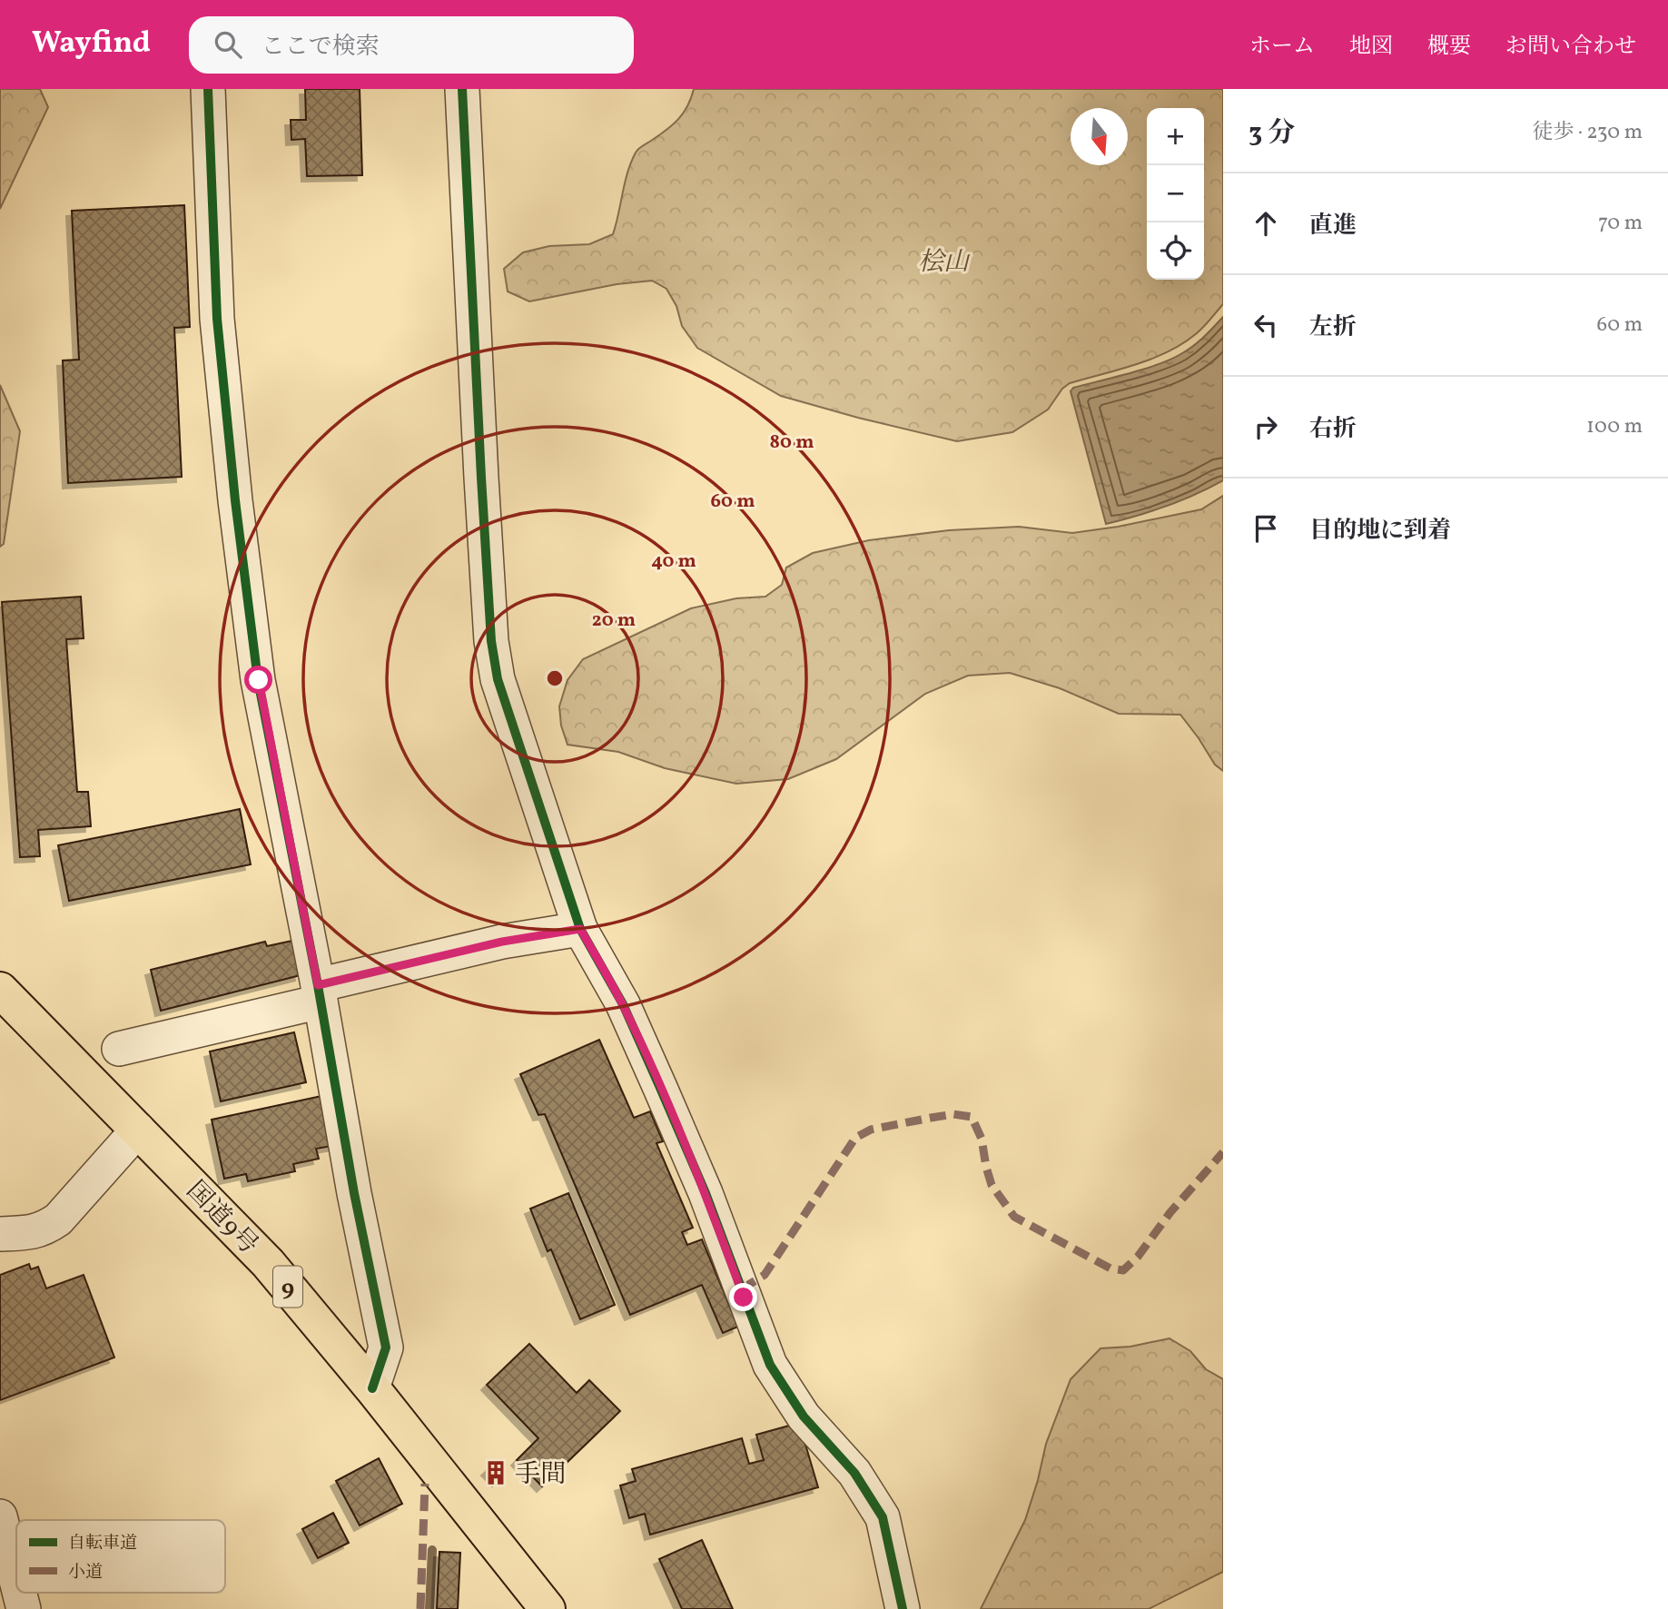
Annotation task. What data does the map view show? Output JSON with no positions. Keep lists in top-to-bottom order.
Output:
{
  "streets": {
    "highway": ["国道9号", "9"]
  },
  "parks": ["桧山"],
  "places": {
    "building": ["手間"]
  },
  "legend": ["自転車道", "小道"],
  "north": "bottom",
  "page": {
    "header": "Wayfind",
    "search": "ここで検索",
    "nav": [
      "ホーム",
      "地図",
      "概要",
      "お問い合わせ"
    ],
    "heading": ["3 分", "徒歩 · 230 m"],
    "map_buttons": ["+", "−"],
    "list": [
      ["直進", "70 m"],
      ["左折", "60 m"],
      ["右折", "100 m"],
      "目的地に到着"
    ]
  },
  "rings": [
    "80 m",
    "60 m",
    "40 m",
    "20 m"
  ]
}
